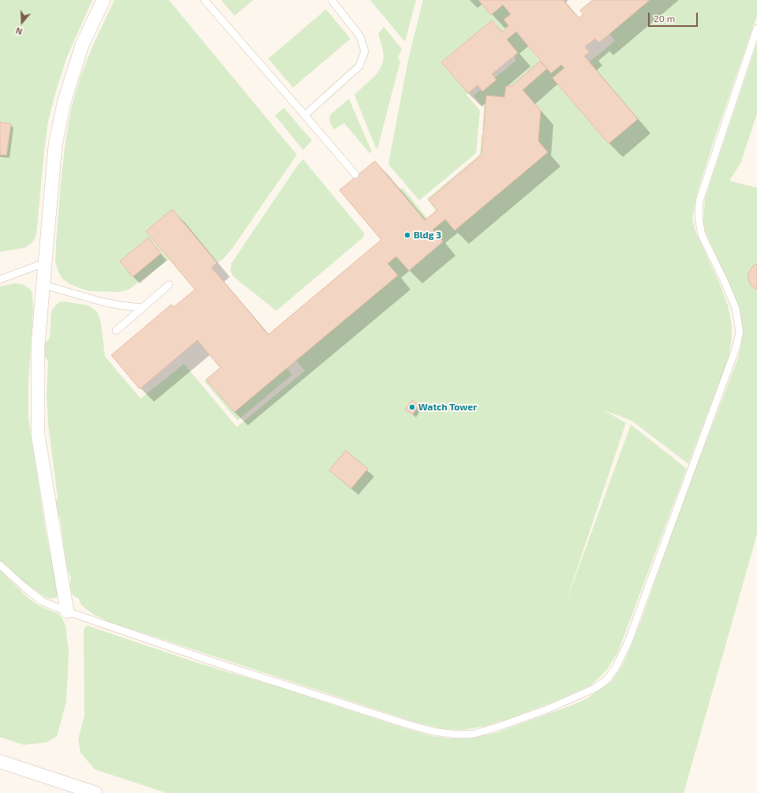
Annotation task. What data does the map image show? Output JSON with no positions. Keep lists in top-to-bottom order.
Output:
{
  "places": ["Bldg 3", "Watch Tower"],
  "scale_bar": "20 m",
  "north": "bottom"
}
